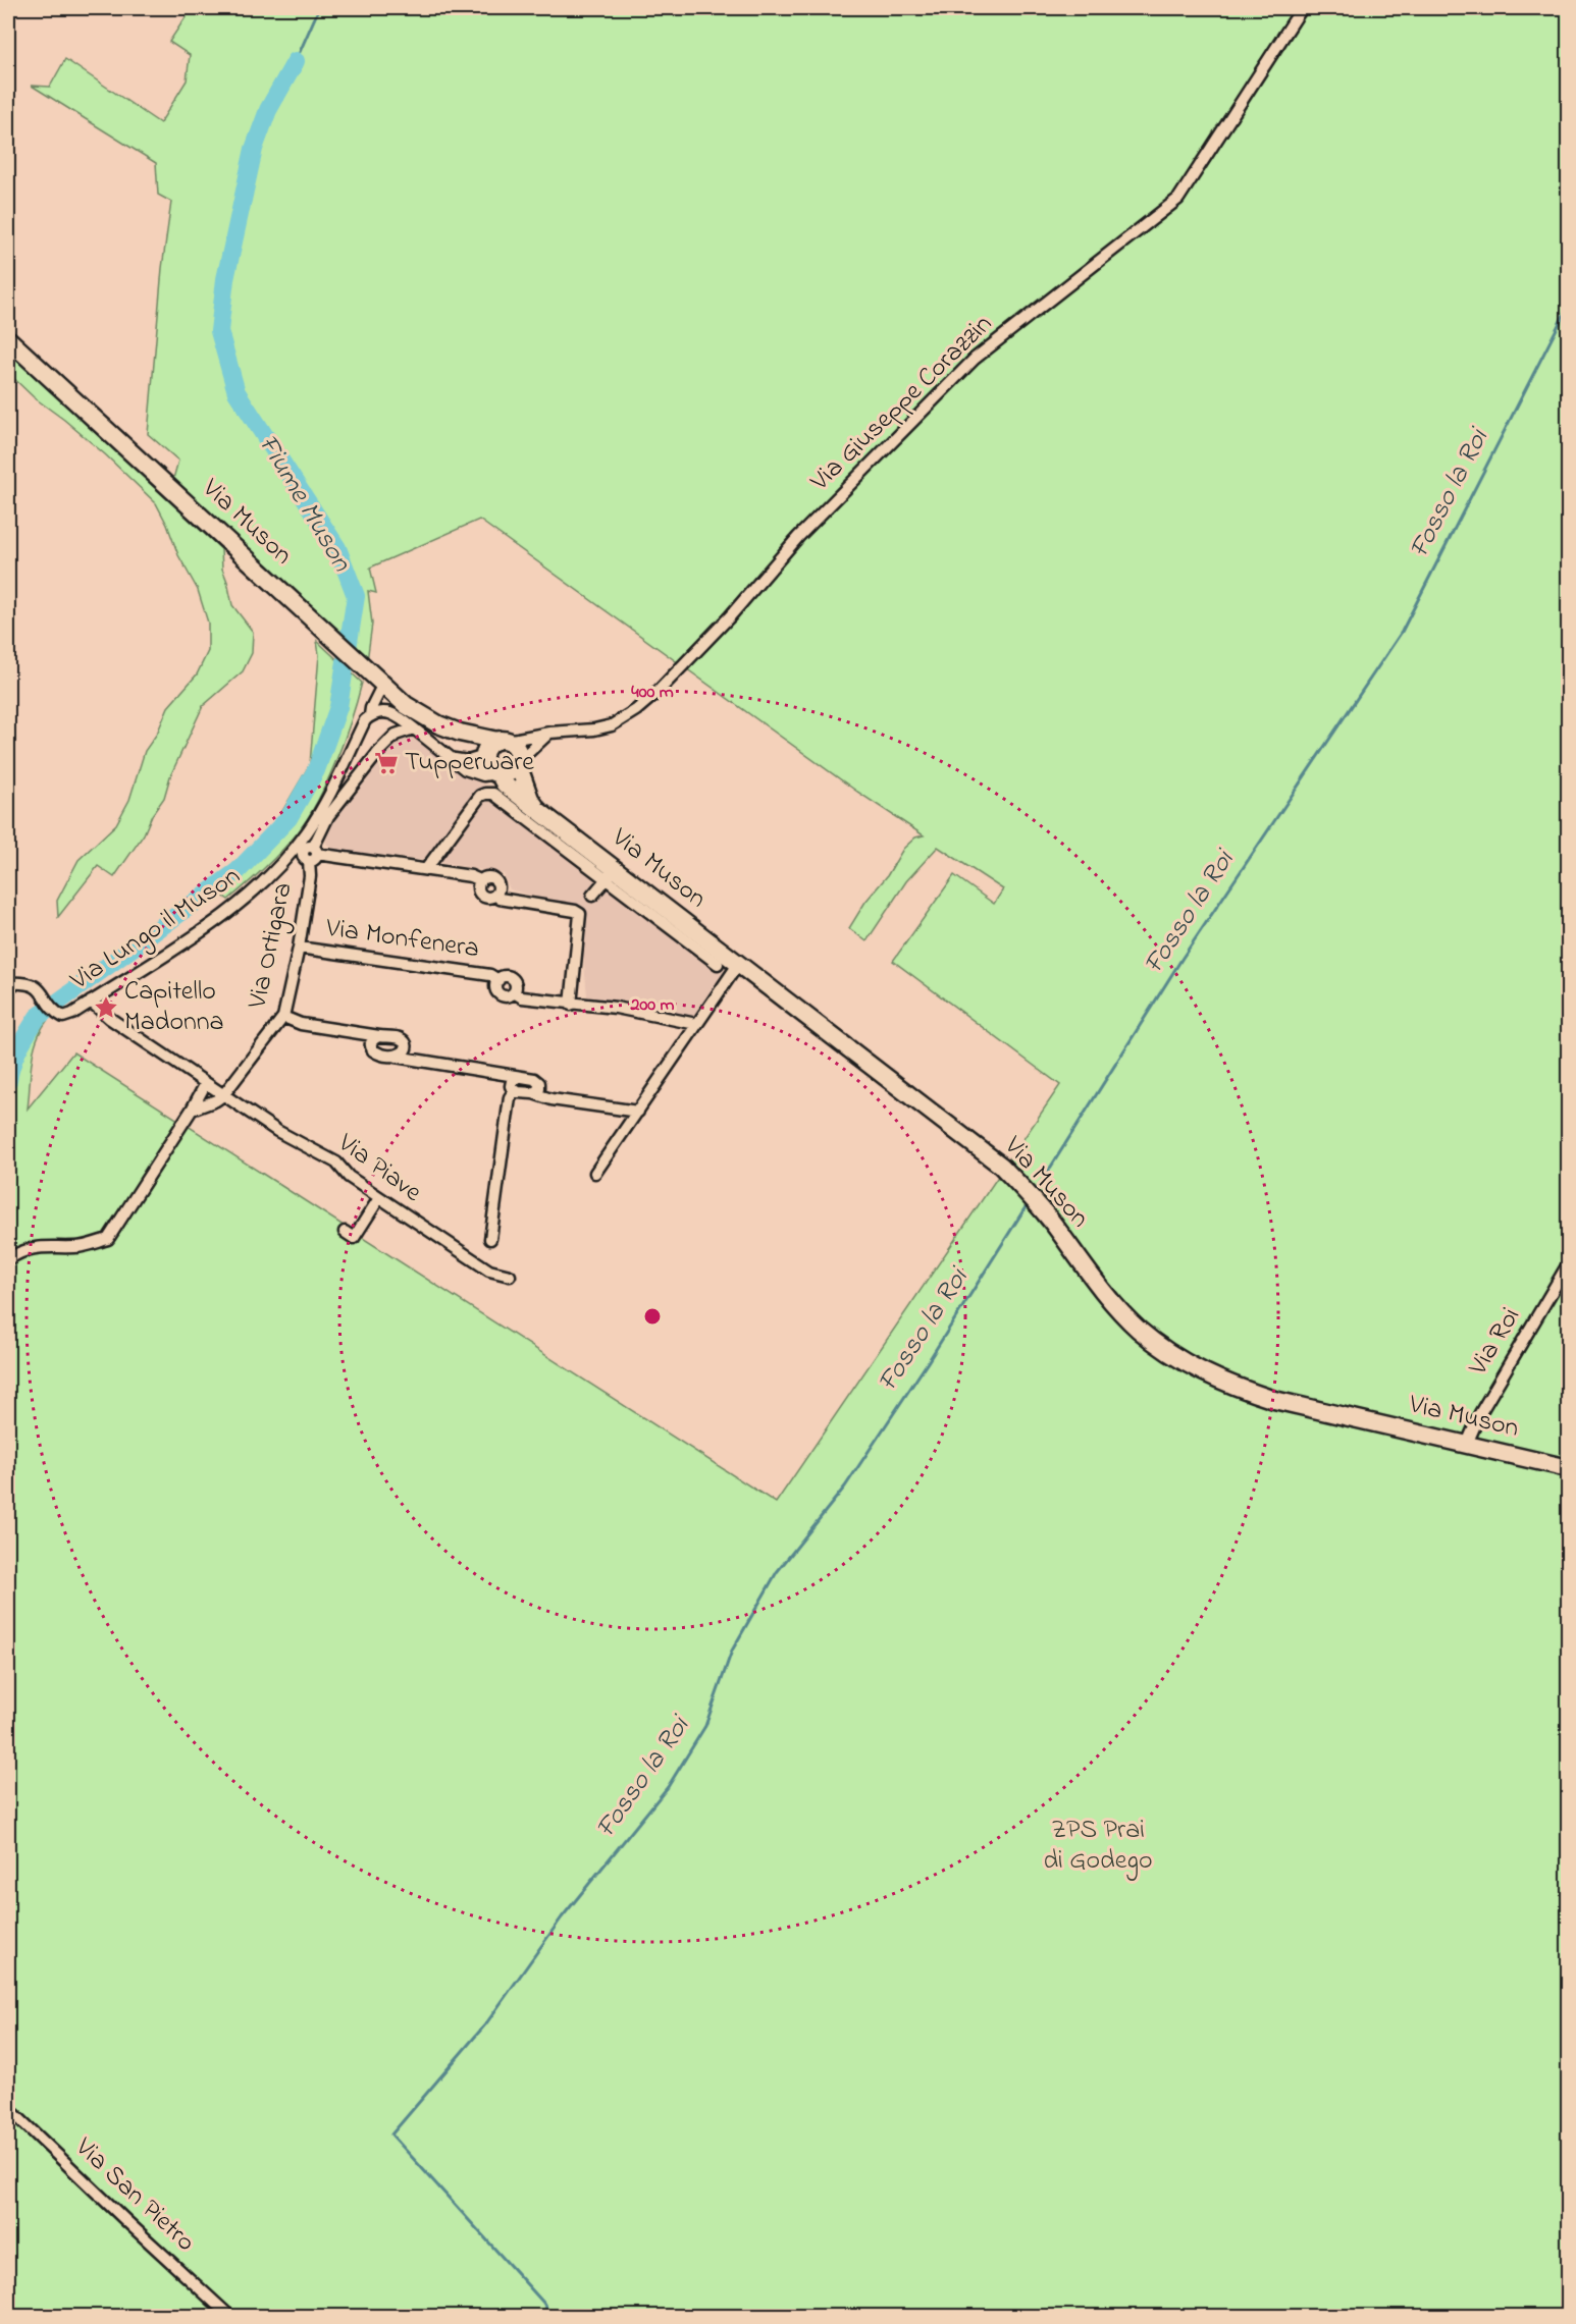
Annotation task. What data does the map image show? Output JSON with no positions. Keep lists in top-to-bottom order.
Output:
{
  "streets": {
    "main road": ["Via Muson"],
    "street": [
      "Via Giuseppe Corazzin",
      "Via Lungo il Muson",
      "Via Monfenera",
      "Via Ortigara",
      "Via Piave",
      "Via Roi",
      "Via San Pietro"
    ]
  },
  "crossings": [
    ["Via Giuseppe Corazzin", "Via Muson"],
    ["Via Muson", "Via Lungo il Muson"],
    ["Via Muson", "Via Roi"],
    ["Via Lungo il Muson", "Via Piave"],
    ["Via Monfenera", "Via Ortigara"],
    ["Via Ortigara", "Via Piave"]
  ],
  "water": ["Fosso la Roi", "Fiume Muson"],
  "parks": ["ZPS Prai di Godego"],
  "places": {
    "supermarket": ["Tupperware"],
    "place": ["Capitello Madonna"]
  },
  "rings": ["400 m", "200 m"]
}
